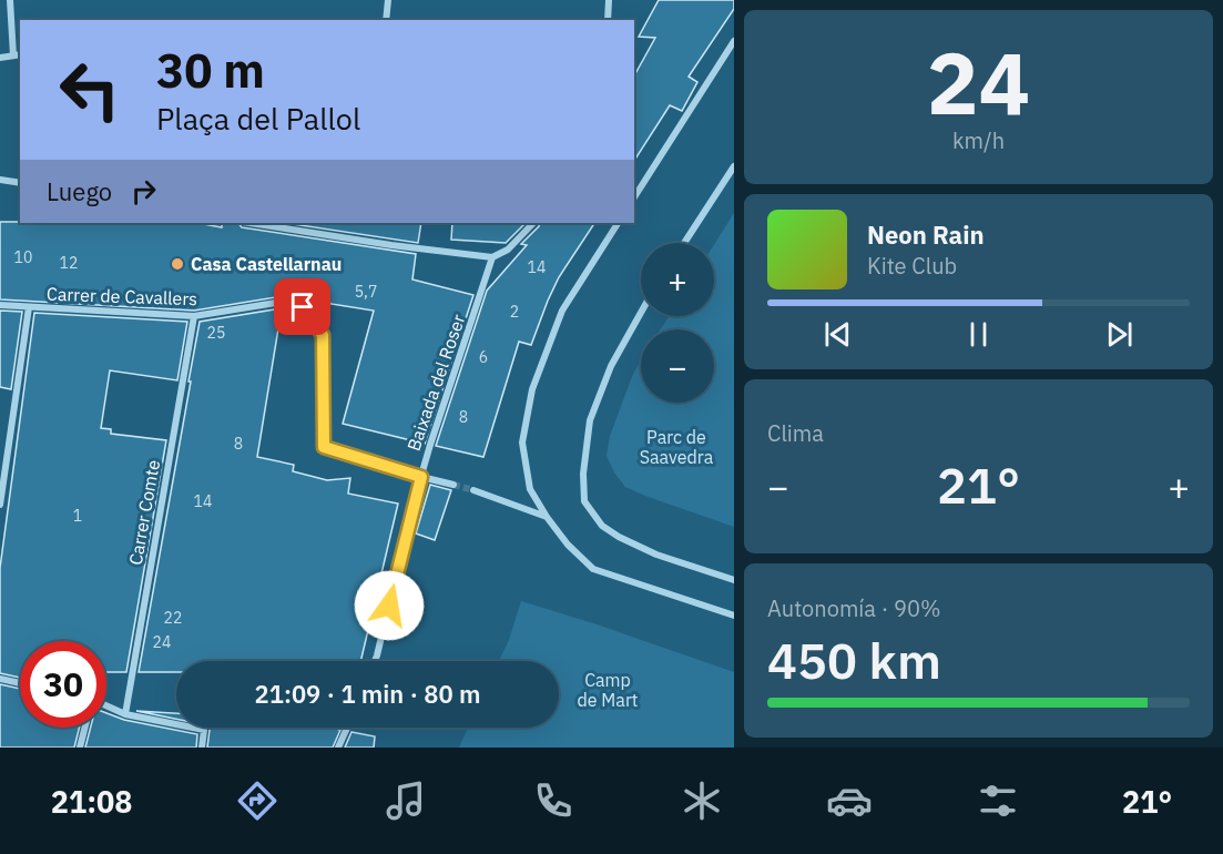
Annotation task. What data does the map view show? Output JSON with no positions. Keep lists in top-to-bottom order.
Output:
{
  "streets": {
    "street": ["Carrer de Cavallers", "Baixada del Roser", "Carrer Comte"]
  },
  "crossings": [
    ["Carrer de Cavallers", "Baixada del Roser"],
    ["Carrer de Cavallers", "Carrer Comte"]
  ],
  "parks": ["Parc de Saavedra", "Camp de Mart"],
  "places": ["Casa Castellarnau"],
  "house_numbers": [
    "10",
    "12",
    "14",
    "5,7",
    "2",
    "25",
    "6",
    "8",
    "8",
    "14",
    "1",
    "22",
    "24"
  ],
  "page": {
    "tile": [
      ["24", "km/h"],
      "Clima",
      ["Autonomía · 90%", "450 km"]
    ],
    "turn": ["30 m", "Plaça del Pallol"],
    "then": "Luego",
    "song": ["Neon Rain", "Kite Club"],
    "map_buttons": ["+", "−"],
    "heat": ["−", "21°", "+"],
    "limit": "30",
    "trip": "21:09 · 1 min · 80 m",
    "tabs": ["21:08", "21°"]
  }
}
